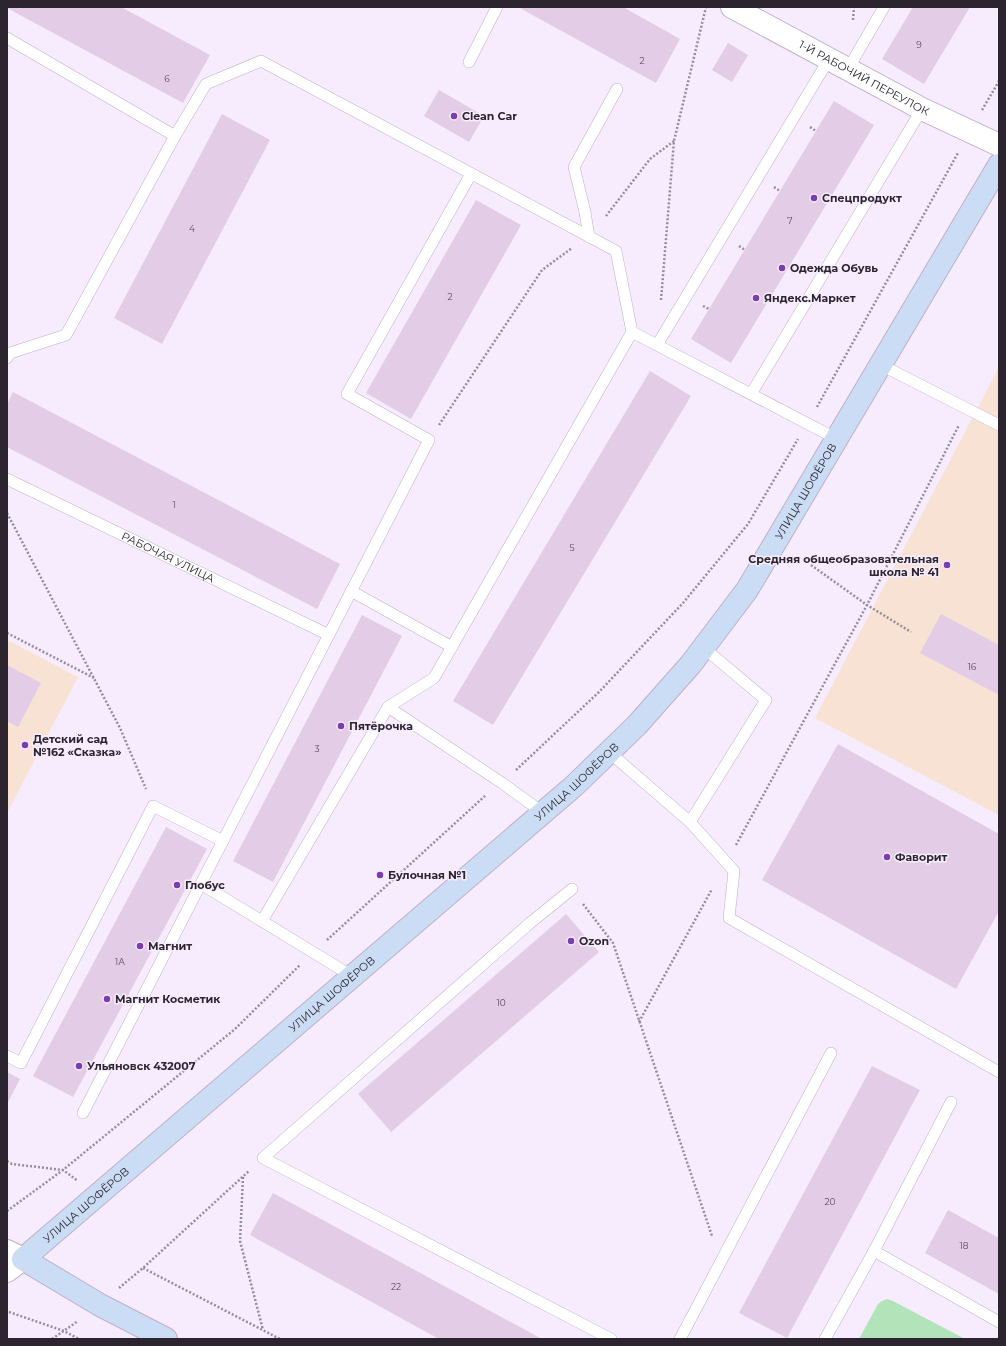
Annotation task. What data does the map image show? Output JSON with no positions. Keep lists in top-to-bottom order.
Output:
{
  "streets": {
    "main road": ["УЛИЦА ШОФЁРОВ"],
    "street": ["1-Й РАБОЧИЙ ПЕРЕУЛОК"],
    "lane": ["РАБОЧАЯ УЛИЦА"]
  },
  "places": [
    "Clean Car",
    "Спецпродукт",
    "Одежда Обувь",
    "Яндекс.Маркет",
    "Средняя общеобразовательная школа № 41",
    "Пятёрочка",
    "Детский сад №162 «Сказка»",
    "Фаворит",
    "Булочная №1",
    "Глобус",
    "Ozon",
    "Магнит",
    "Магнит Косметик",
    "Ульяновск 432007"
  ],
  "house_numbers": [
    "9",
    "2",
    "6",
    "7",
    "4",
    "2",
    "1",
    "5",
    "16",
    "3",
    "1А",
    "10",
    "20",
    "18",
    "22"
  ]
}
